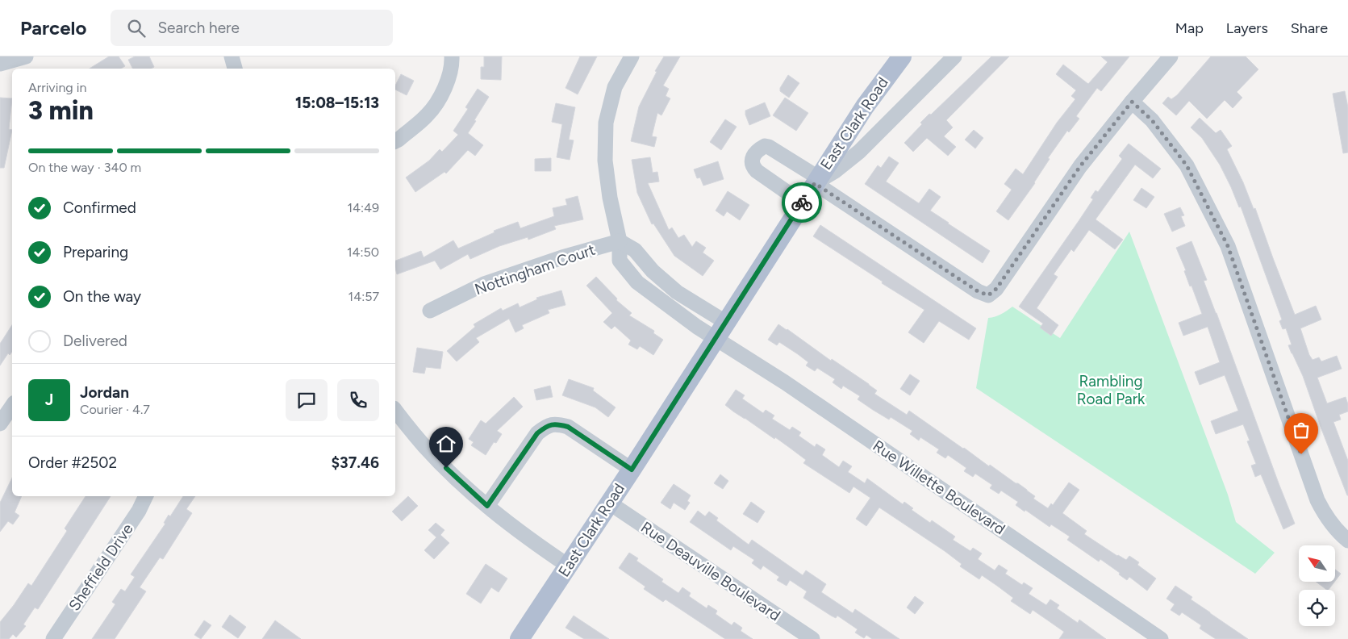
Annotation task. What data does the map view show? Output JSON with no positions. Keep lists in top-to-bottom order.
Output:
{
  "streets": {
    "main road": ["East Clark Road"],
    "street": [
      "Nottingham Court",
      "Rue Willette Boulevard",
      "Sheffield Drive",
      "Rue Deauville Boulevard"
    ]
  },
  "crossings": [
    ["East Clark Road", "Rue Willette Boulevard"],
    ["East Clark Road", "Rue Deauville Boulevard"],
    ["Nottingham Court", "Rue Willette Boulevard"]
  ],
  "parks": ["Rambling Road Park"],
  "north": "top left",
  "page": {
    "header": "Parcelo",
    "search": "Search here",
    "nav": ["Map", "Layers", "Share"],
    "heading": ["3 min", "Arriving in", "15:08–15:13"],
    "panel": [
      "Jordan",
      "Courier · 4.7",
      "Order #2502",
      "$37.46"
    ],
    "bar": "On the way · 340 m",
    "list": [
      ["Confirmed", "14:49"],
      ["Preparing", "14:50"],
      ["On the way", "14:57"],
      "Delivered"
    ],
    "round": "J"
  }
}
